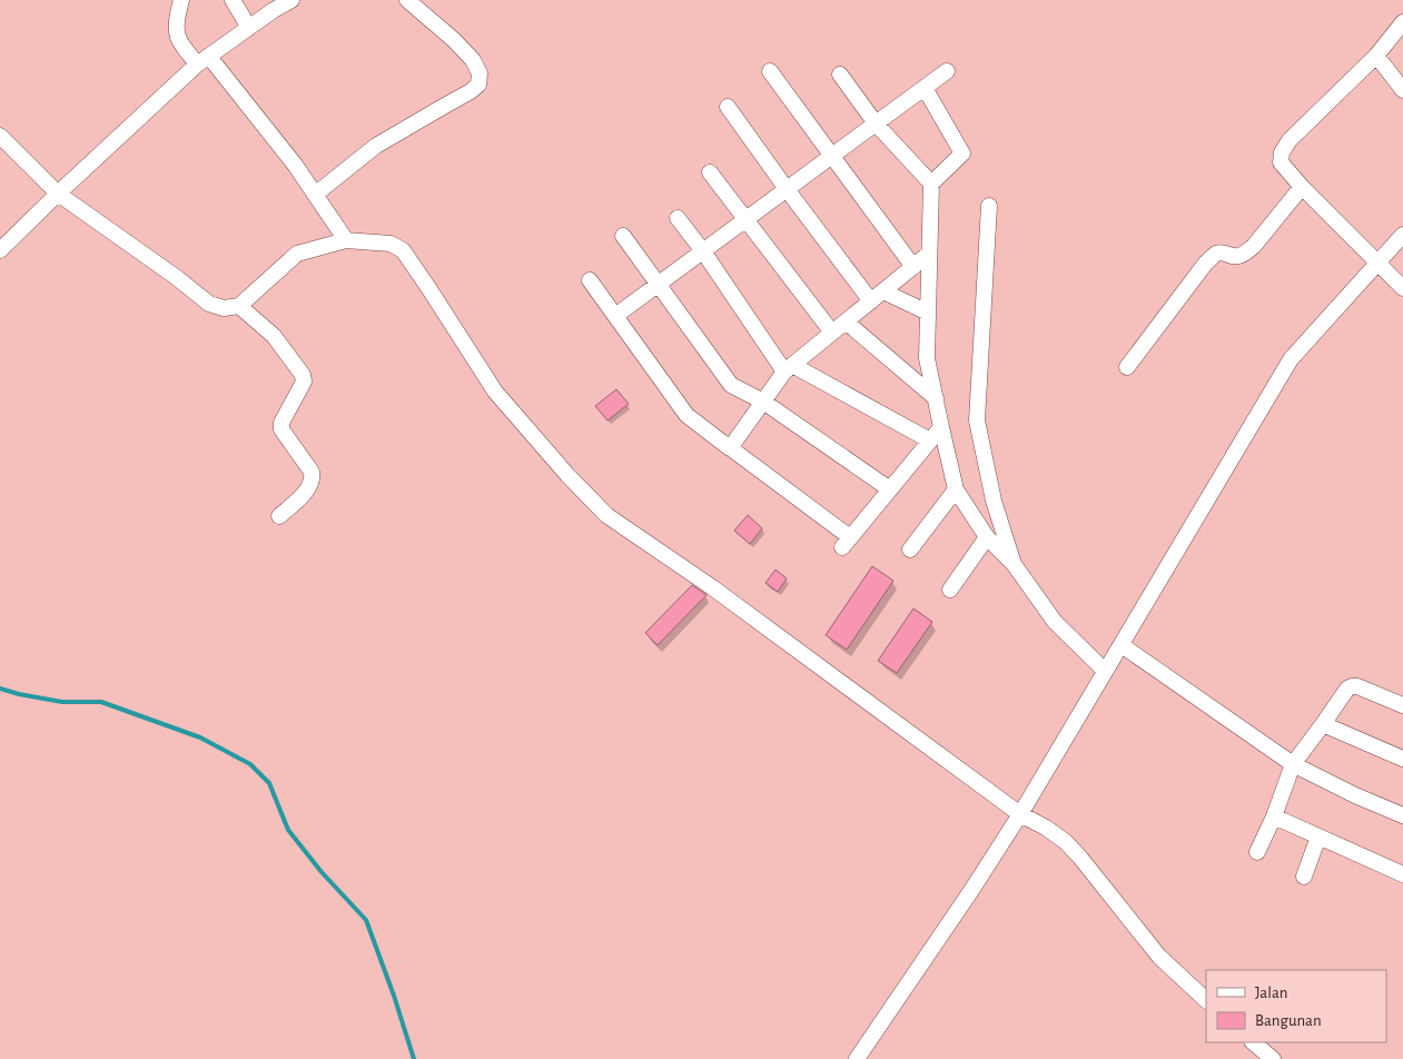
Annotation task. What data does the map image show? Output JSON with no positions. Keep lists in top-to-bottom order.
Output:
{
  "legend": ["Jalan", "Bangunan"]
}
